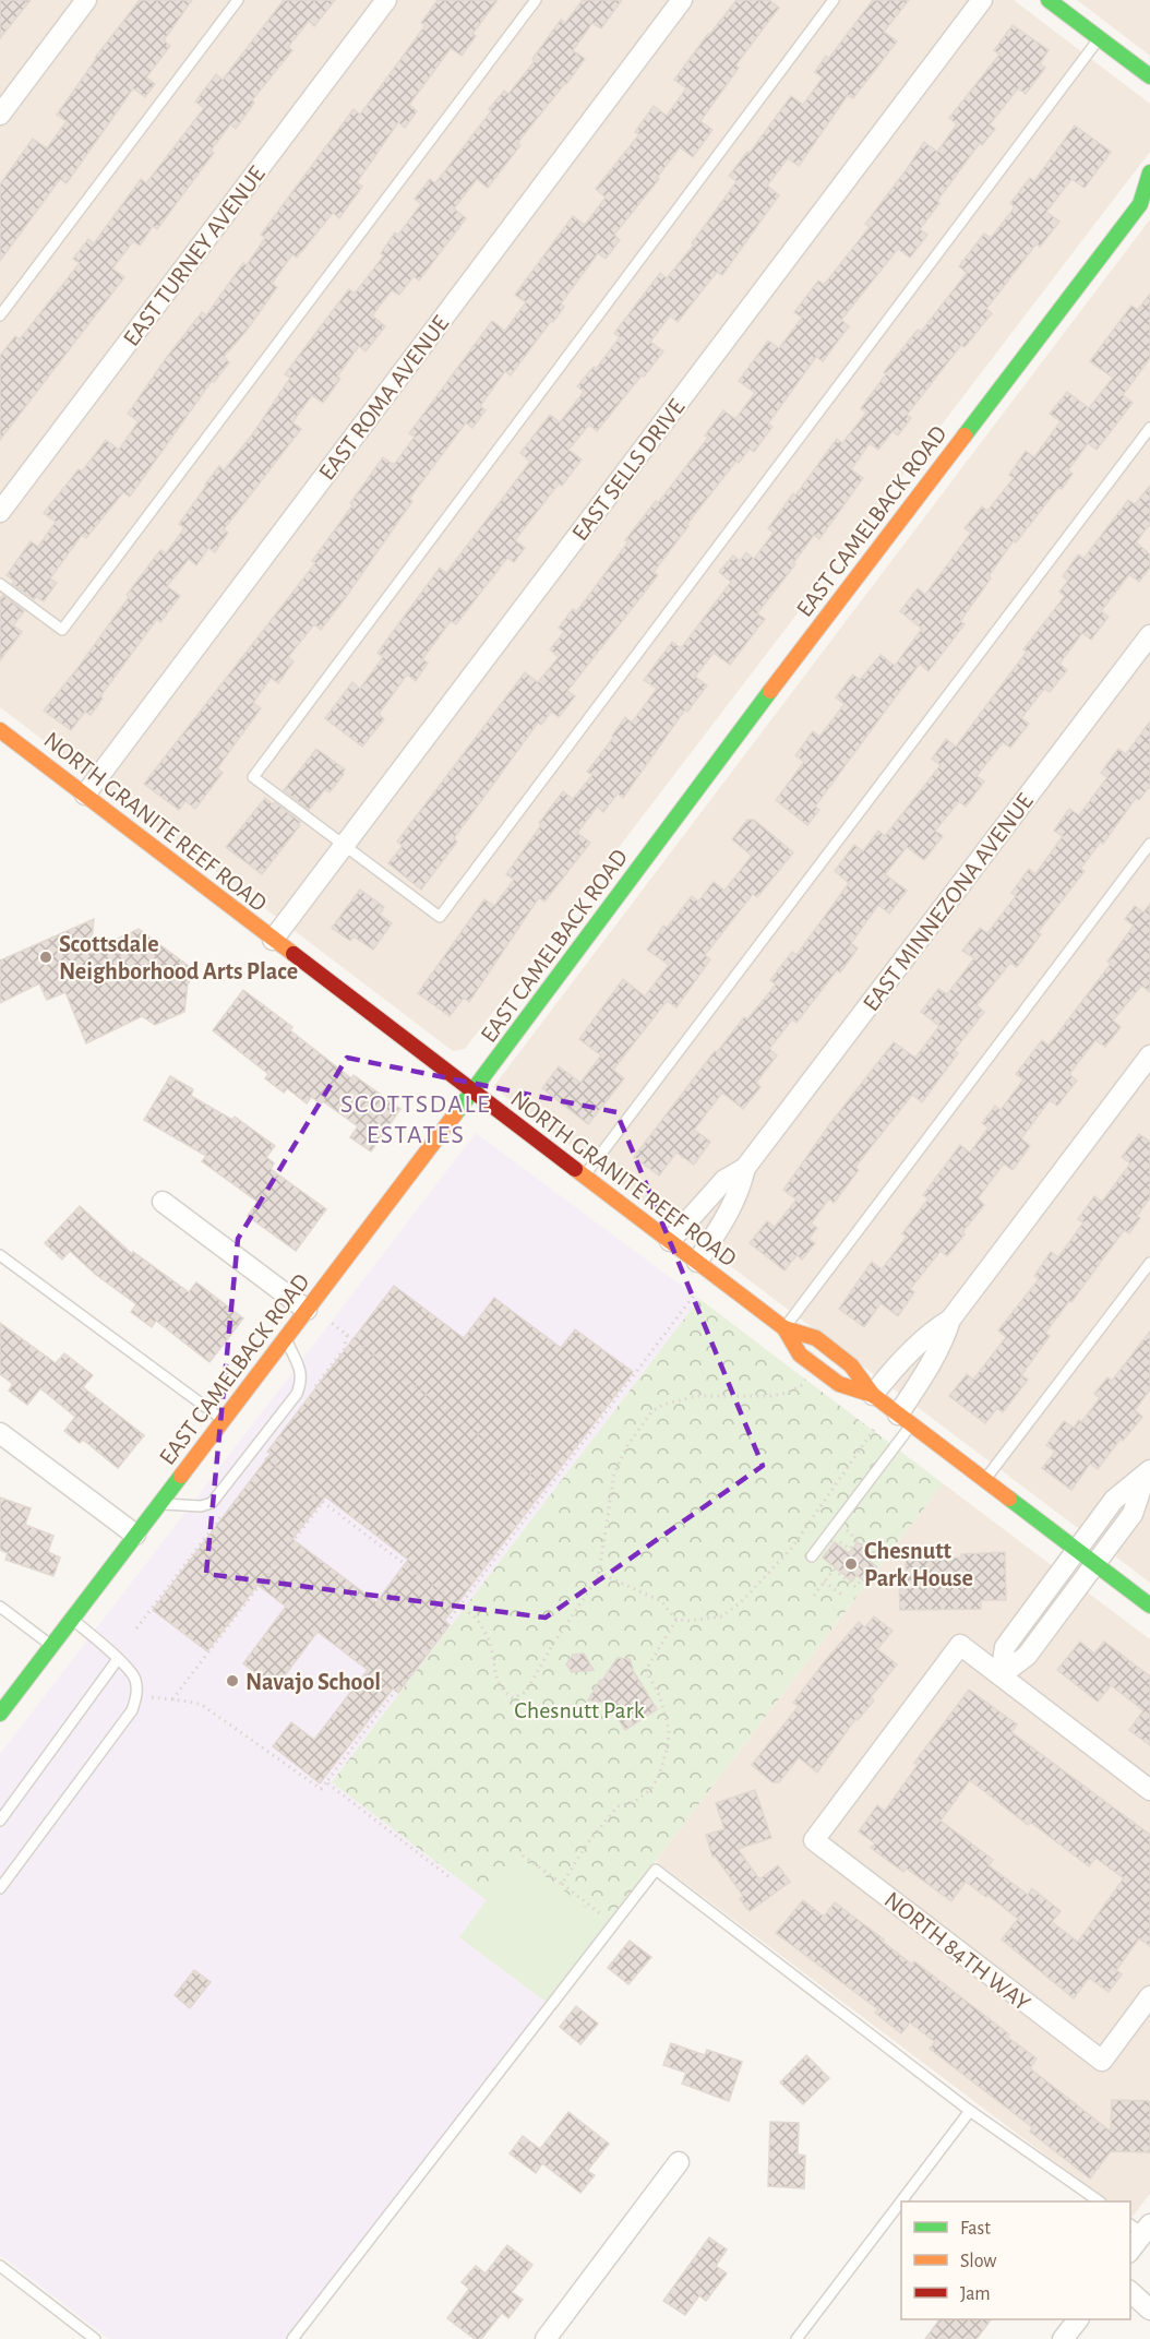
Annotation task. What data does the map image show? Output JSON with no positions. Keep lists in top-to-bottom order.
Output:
{
  "streets": {
    "main road": ["EAST CAMELBACK ROAD", "NORTH GRANITE REEF ROAD"],
    "street": [
      "EAST TURNEY AVENUE",
      "EAST ROMA AVENUE",
      "EAST SELLS DRIVE",
      "EAST MINNEZONA AVENUE",
      "NORTH 84TH WAY"
    ]
  },
  "crossings": [
    ["EAST ROMA AVENUE", "NORTH GRANITE REEF ROAD"],
    ["EAST SELLS DRIVE", "NORTH GRANITE REEF ROAD"],
    ["EAST CAMELBACK ROAD", "NORTH GRANITE REEF ROAD"],
    ["NORTH GRANITE REEF ROAD", "EAST MINNEZONA AVENUE"]
  ],
  "districts": ["SCOTTSDALE ESTATES"],
  "parks": ["Chesnutt Park"],
  "places": ["Scottsdale Neighborhood Arts Place", "Chesnutt Park House", "Navajo School"],
  "legend": ["Fast", "Slow", "Jam"]
}
